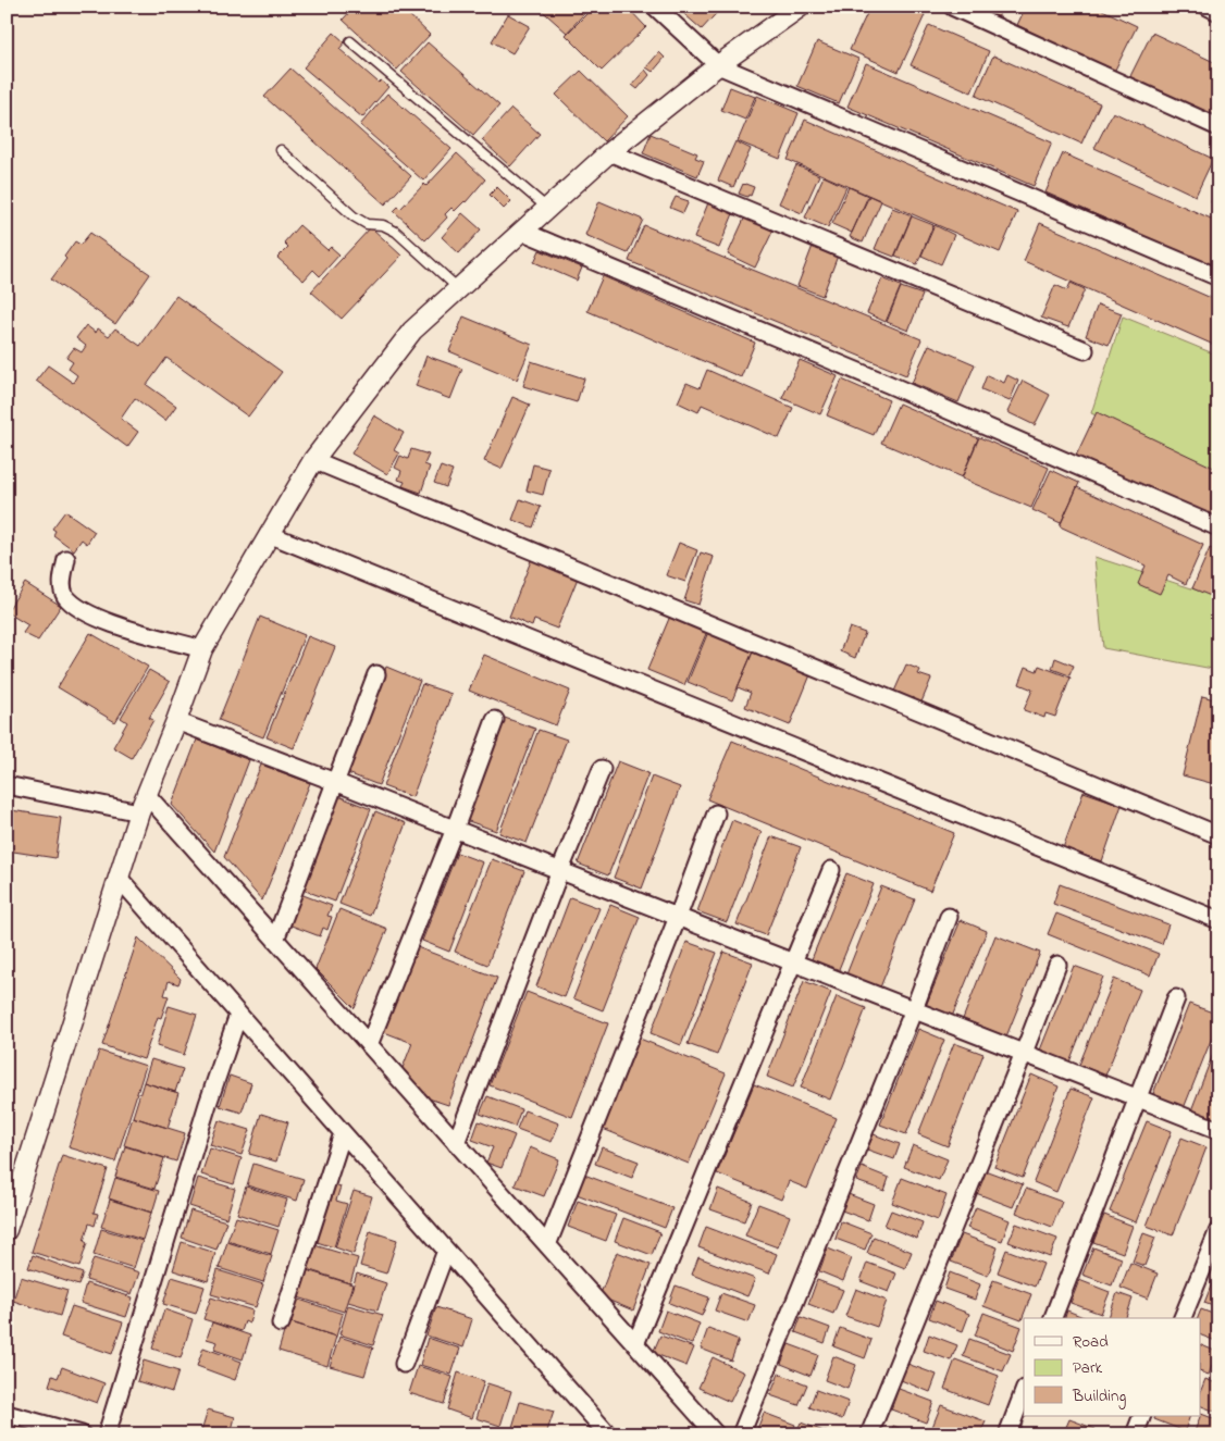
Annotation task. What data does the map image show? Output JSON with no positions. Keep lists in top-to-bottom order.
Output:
{
  "legend": ["Road", "Park", "Building"]
}
